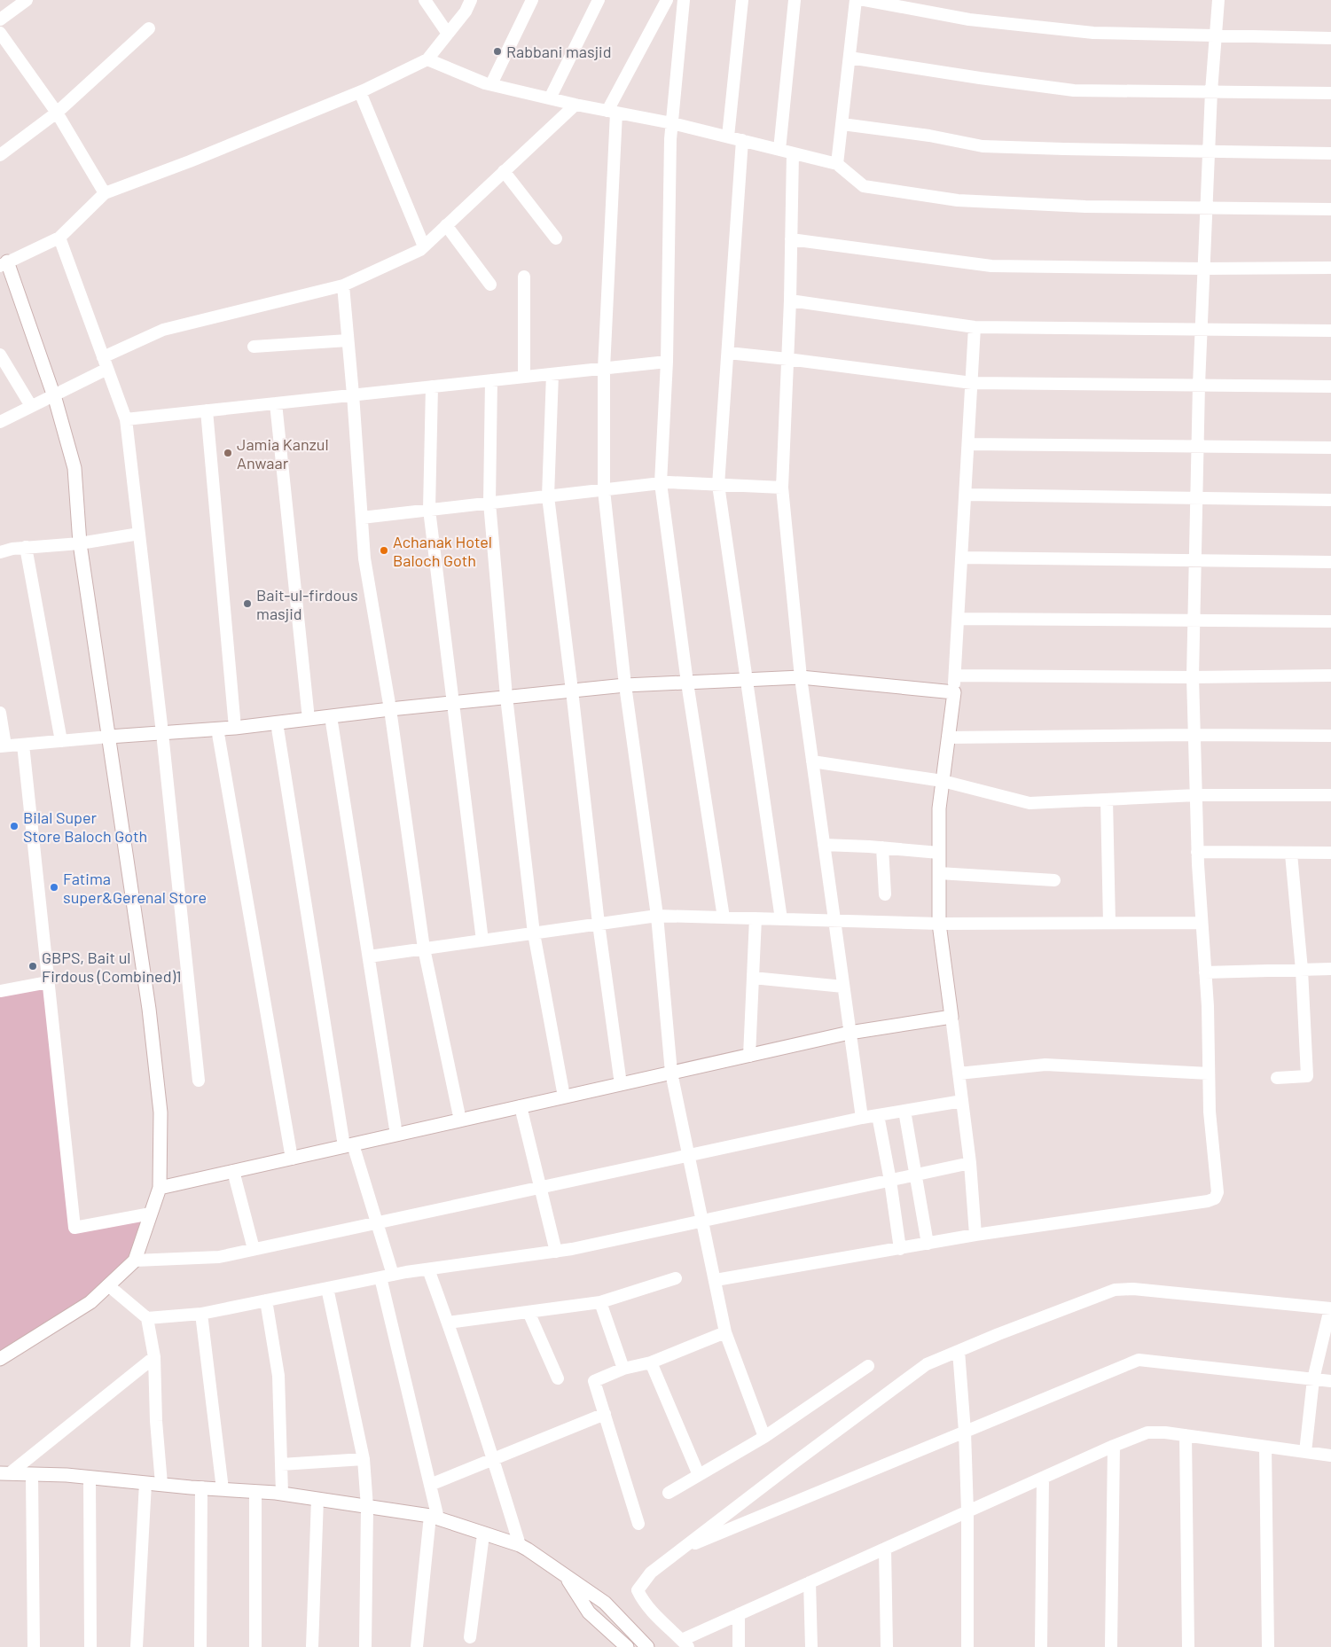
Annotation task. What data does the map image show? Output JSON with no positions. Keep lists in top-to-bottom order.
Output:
{
  "places": [
    "Rabbani masjid",
    "Jamia Kanzul Anwaar",
    "Achanak Hotel Baloch Goth",
    "Bait-ul-firdous masjid",
    "Bilal Super Store Baloch Goth",
    "Fatima super&Gerenal Store",
    "GBPS, Bait ul Firdous (Combined)1"
  ]
}
